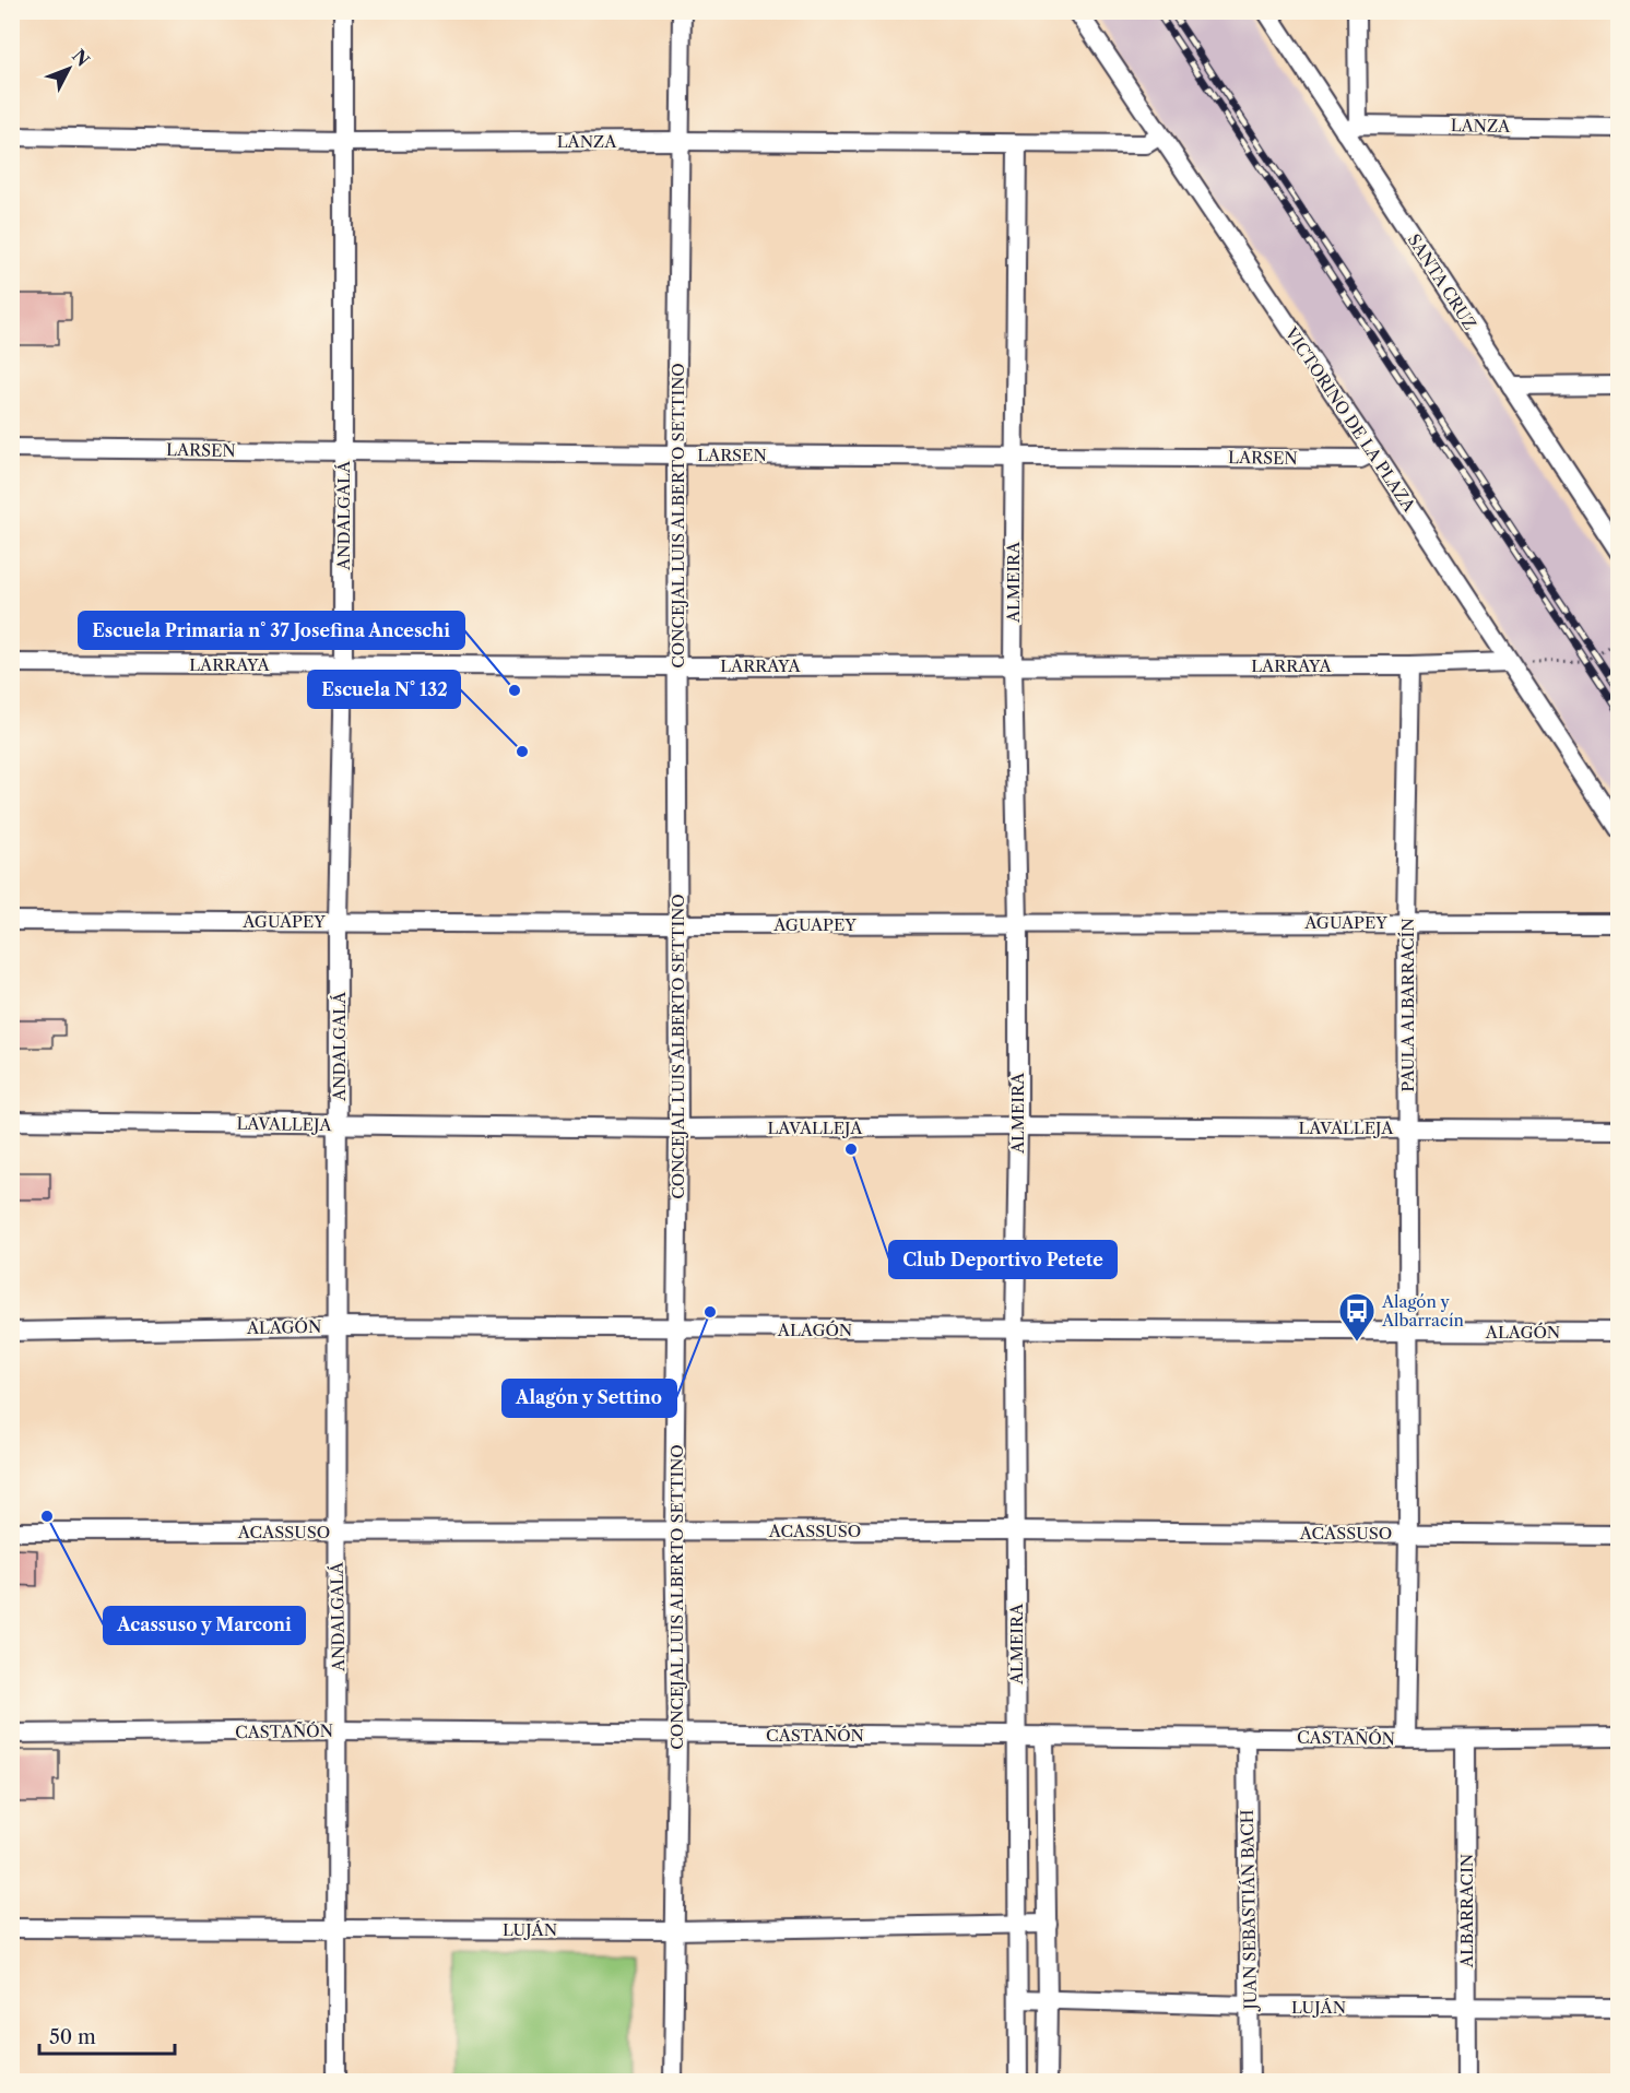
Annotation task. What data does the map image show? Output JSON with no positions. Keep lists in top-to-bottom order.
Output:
{
  "streets": {
    "street": [
      "LANZA",
      "SANTA CRUZ",
      "VICTORINO DE LA PLAZA",
      "LARSEN",
      "ANDALGALÁ",
      "CONCEJAL LUIS ALBERTO SETTINO",
      "ALMEIRA",
      "LARRAYA",
      "AGUAPEY",
      "PAULA ALBARRACÍN",
      "LAVALLEJA",
      "ALAGÓN",
      "ACASSUSO",
      "CASTAÑÓN",
      "JUAN SEBASTIÁN BACH",
      "ALBARRACIN",
      "LUJÁN"
    ]
  },
  "crossings": [
    ["LANZA", "SANTA CRUZ"],
    ["LANZA", "VICTORINO DE LA PLAZA"],
    ["LANZA", "ANDALGALÁ"],
    ["LANZA", "CONCEJAL LUIS ALBERTO SETTINO"],
    ["LANZA", "ALMEIRA"],
    ["VICTORINO DE LA PLAZA", "LARSEN"],
    ["VICTORINO DE LA PLAZA", "LARRAYA"],
    ["LARSEN", "ANDALGALÁ"],
    ["LARSEN", "CONCEJAL LUIS ALBERTO SETTINO"],
    ["LARSEN", "ALMEIRA"],
    ["ANDALGALÁ", "LARRAYA"],
    ["ANDALGALÁ", "AGUAPEY"],
    ["ANDALGALÁ", "LAVALLEJA"],
    ["ANDALGALÁ", "ALAGÓN"],
    ["ANDALGALÁ", "ACASSUSO"],
    ["ANDALGALÁ", "CASTAÑÓN"],
    ["ANDALGALÁ", "LUJÁN"],
    ["CONCEJAL LUIS ALBERTO SETTINO", "LARRAYA"],
    ["CONCEJAL LUIS ALBERTO SETTINO", "AGUAPEY"],
    ["CONCEJAL LUIS ALBERTO SETTINO", "LAVALLEJA"],
    ["CONCEJAL LUIS ALBERTO SETTINO", "ALAGÓN"],
    ["CONCEJAL LUIS ALBERTO SETTINO", "ACASSUSO"],
    ["CONCEJAL LUIS ALBERTO SETTINO", "CASTAÑÓN"],
    ["CONCEJAL LUIS ALBERTO SETTINO", "LUJÁN"],
    ["ALMEIRA", "LARRAYA"],
    ["ALMEIRA", "AGUAPEY"],
    ["ALMEIRA", "LAVALLEJA"],
    ["ALMEIRA", "ALAGÓN"],
    ["ALMEIRA", "ACASSUSO"],
    ["ALMEIRA", "CASTAÑÓN"],
    ["ALMEIRA", "LUJÁN"],
    ["LARRAYA", "PAULA ALBARRACÍN"],
    ["AGUAPEY", "PAULA ALBARRACÍN"],
    ["PAULA ALBARRACÍN", "LAVALLEJA"],
    ["PAULA ALBARRACÍN", "ALAGÓN"],
    ["PAULA ALBARRACÍN", "ACASSUSO"],
    ["PAULA ALBARRACÍN", "CASTAÑÓN"],
    ["CASTAÑÓN", "JUAN SEBASTIÁN BACH"],
    ["CASTAÑÓN", "ALBARRACIN"],
    ["JUAN SEBASTIÁN BACH", "LUJÁN"],
    ["ALBARRACIN", "LUJÁN"]
  ],
  "places": {
    "other": [
      "Escuela Primaria n° 37 Josefina Anceschi",
      "Escuela N° 132",
      "Club Deportivo Petete",
      "Alagón y Settino",
      "Acassuso y Marconi"
    ],
    "bus stop": ["Alagón y Albarracín"]
  },
  "scale_bar": "50 m",
  "north": "top right"
}
